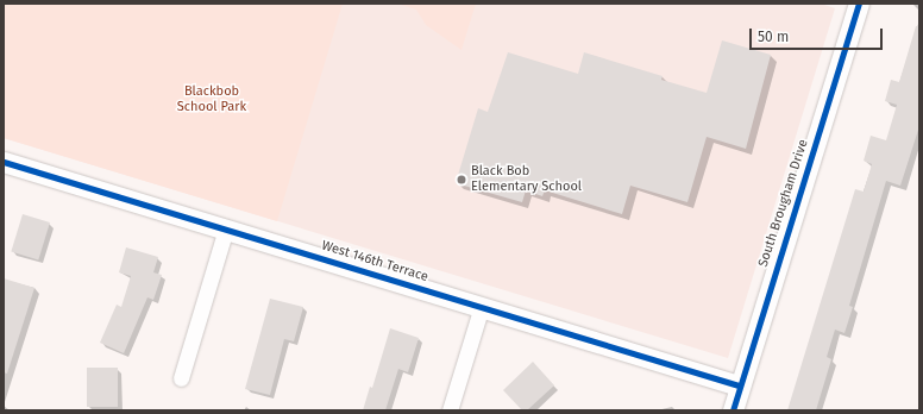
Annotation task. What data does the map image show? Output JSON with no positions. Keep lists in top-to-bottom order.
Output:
{
  "streets": {
    "street": ["South Brougham Drive", "West 146th Terrace"]
  },
  "crossings": [
    ["South Brougham Drive", "West 146th Terrace"]
  ],
  "parks": ["Blackbob School Park"],
  "places": ["Black Bob Elementary School"],
  "scale_bar": "50 m"
}
